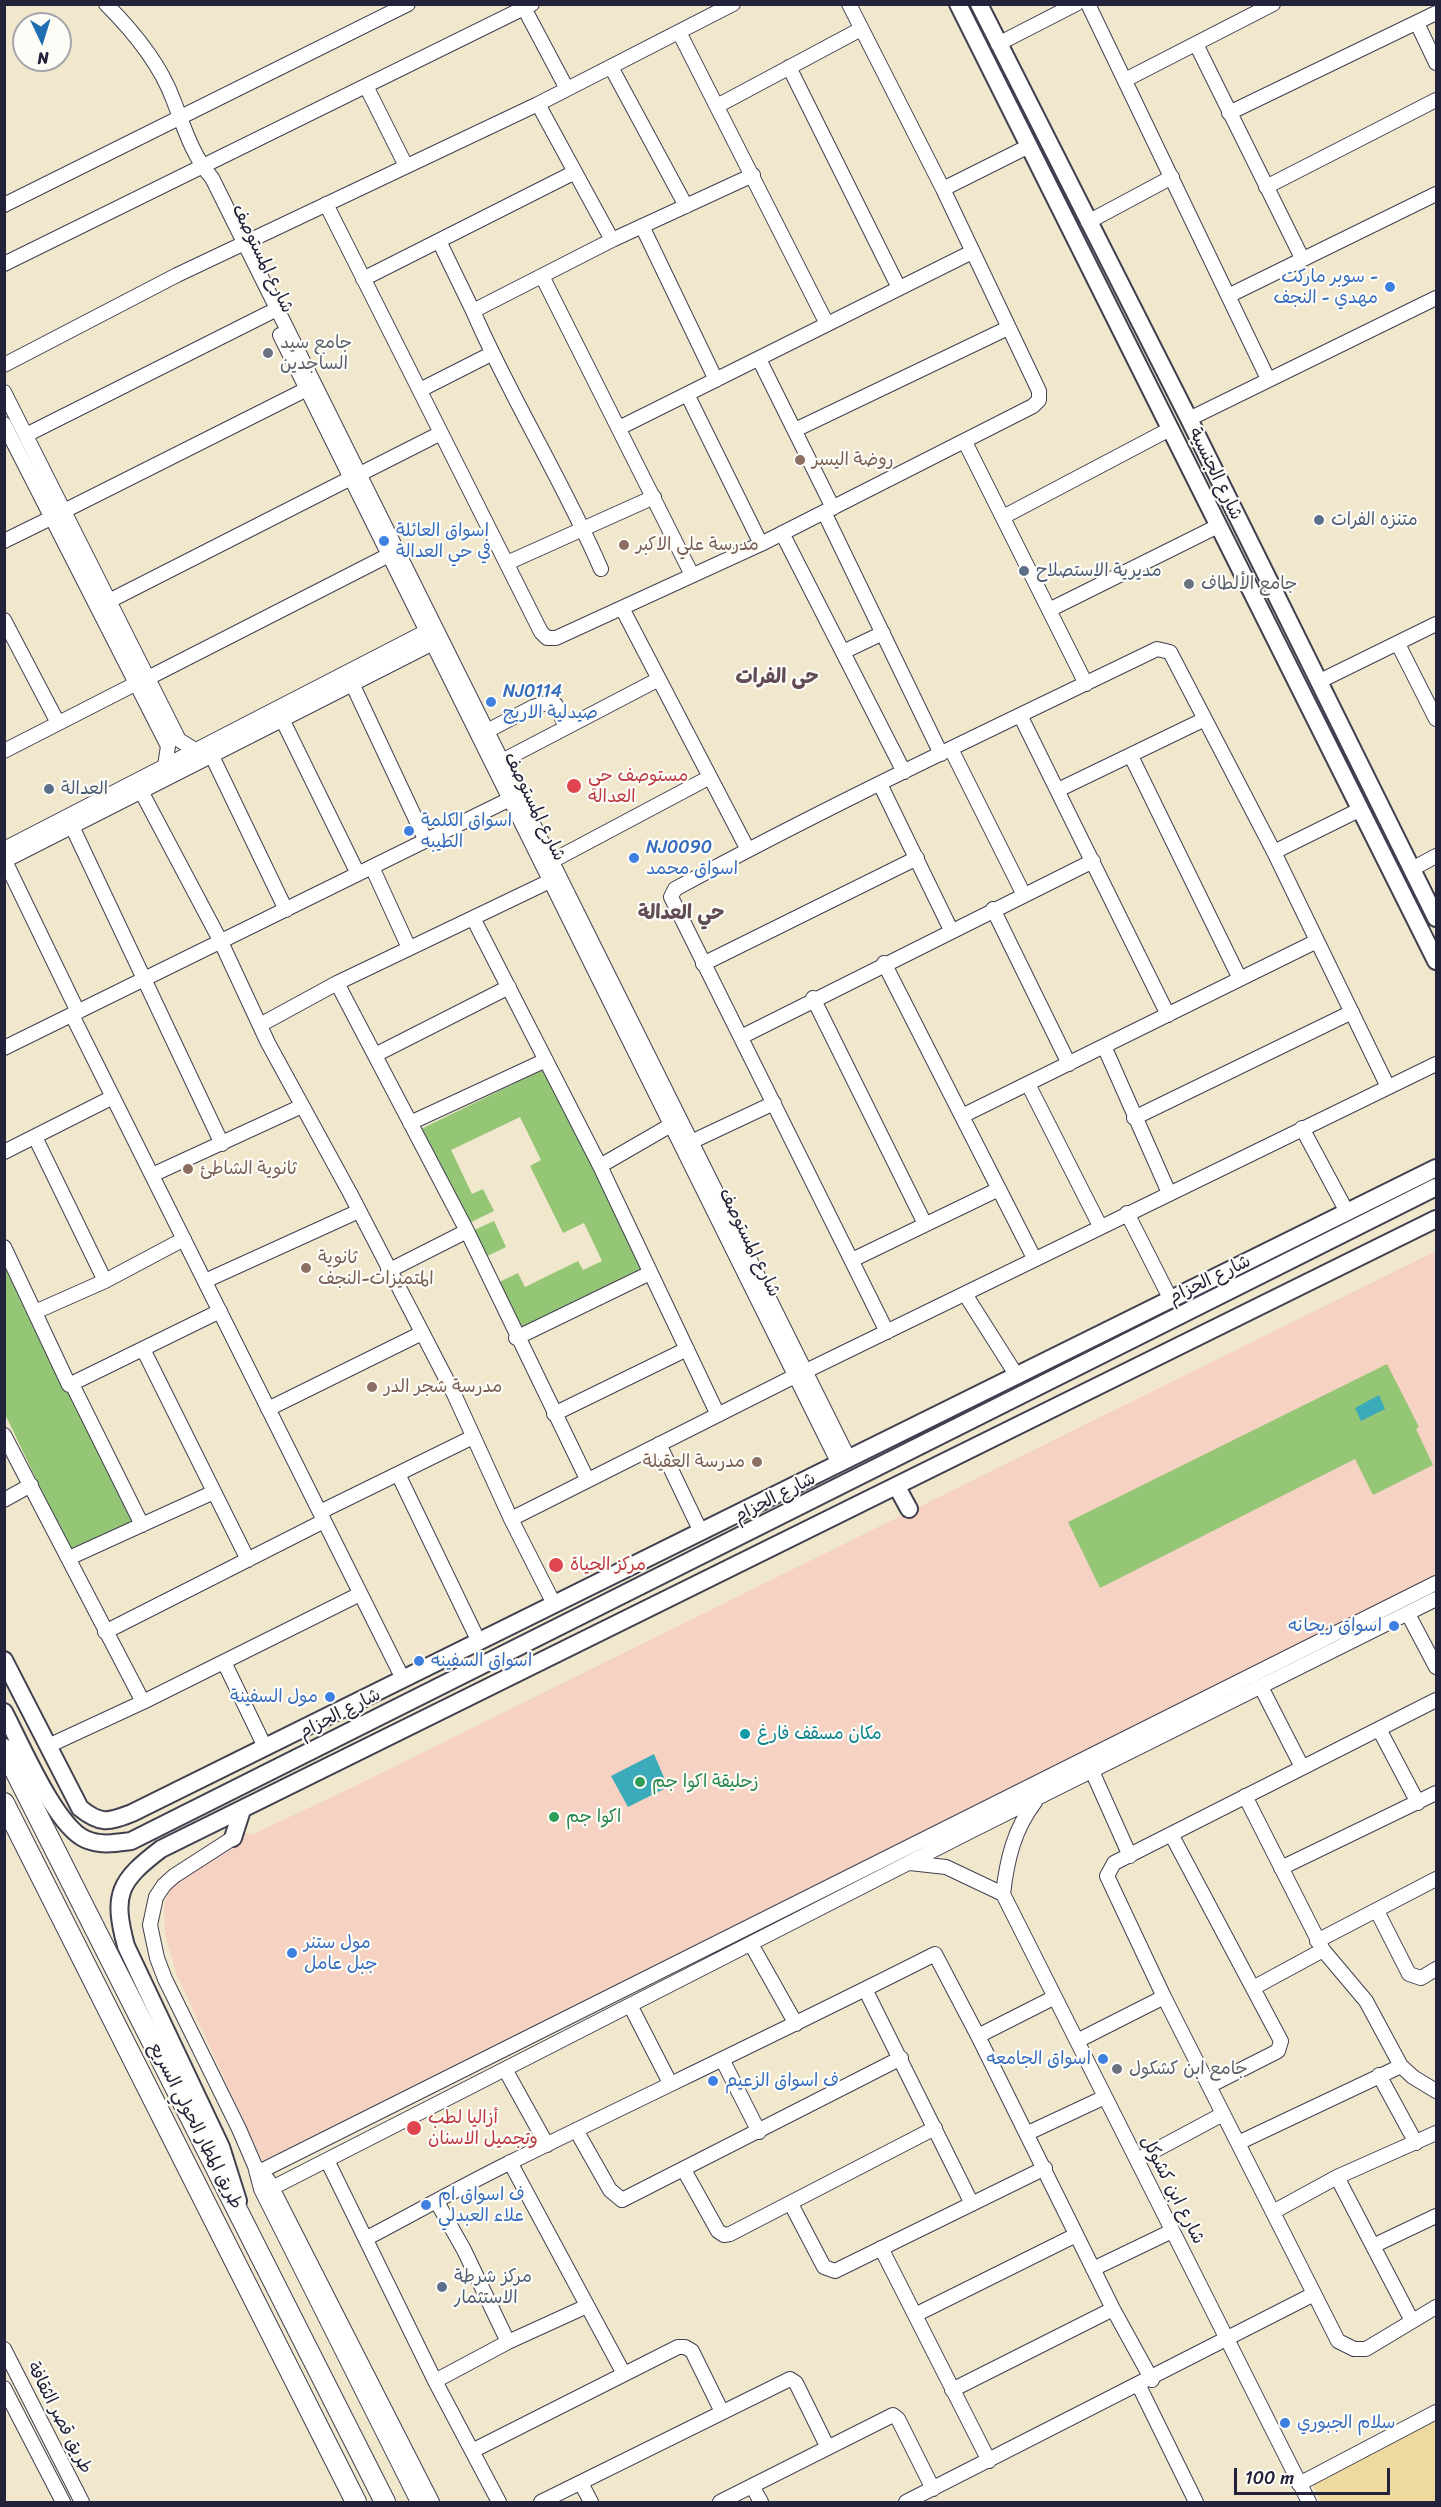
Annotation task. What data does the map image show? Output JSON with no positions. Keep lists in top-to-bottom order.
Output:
{
  "streets": {
    "highway": ["طريق المطار الحولي السريع"],
    "main road": ["شارع الجنسية", "شارع الحزام"],
    "street": ["شارع المستوصف", "شارع ابن كشوكل", "طريق قصر الثقافة"]
  },
  "districts": ["حی الفرات", "حي العدالة"],
  "places": [
    "سوبر ماركت - مهدي - النجف",
    "جامع سيد الساجدين",
    "روضة اليسر",
    "متنزه الفرات",
    "اسواق العائلة في حي العدالة",
    "مدرسة علي الاكبر",
    "مديرية الاستصلاح",
    "جامع الألطاف",
    "NJ0114 صيدلية الاريج",
    "مستوصف حي العداله",
    "العدالة",
    "اسواق الكلمة الطيبه",
    "NJ0090 اسواق محمد",
    "ثانوية الشاطئ",
    "ثانوية المتميزات-النجف",
    "مدرسة شجر الدر",
    "مدرسة العقيلة",
    "مركز الحياة",
    "اسواق ريحانه",
    "اسواق السفينه",
    "مول السفينة",
    "مكان مسقف فارغ",
    "زحليقة اكوا جم",
    "اكوا جم",
    "مول ستنر جبل عامل",
    "اسواق الجامعه",
    "جامع ابن كشكول",
    "ف اسواق الزعيم",
    "أزاليا لطب وتجميل الاسنان",
    "ف اسواق ام علاء العبدلي",
    "مركز شرطة الاستثمار",
    "سلام الجبوري"
  ],
  "scale_bar": "100 m",
  "north": "bottom"
}
